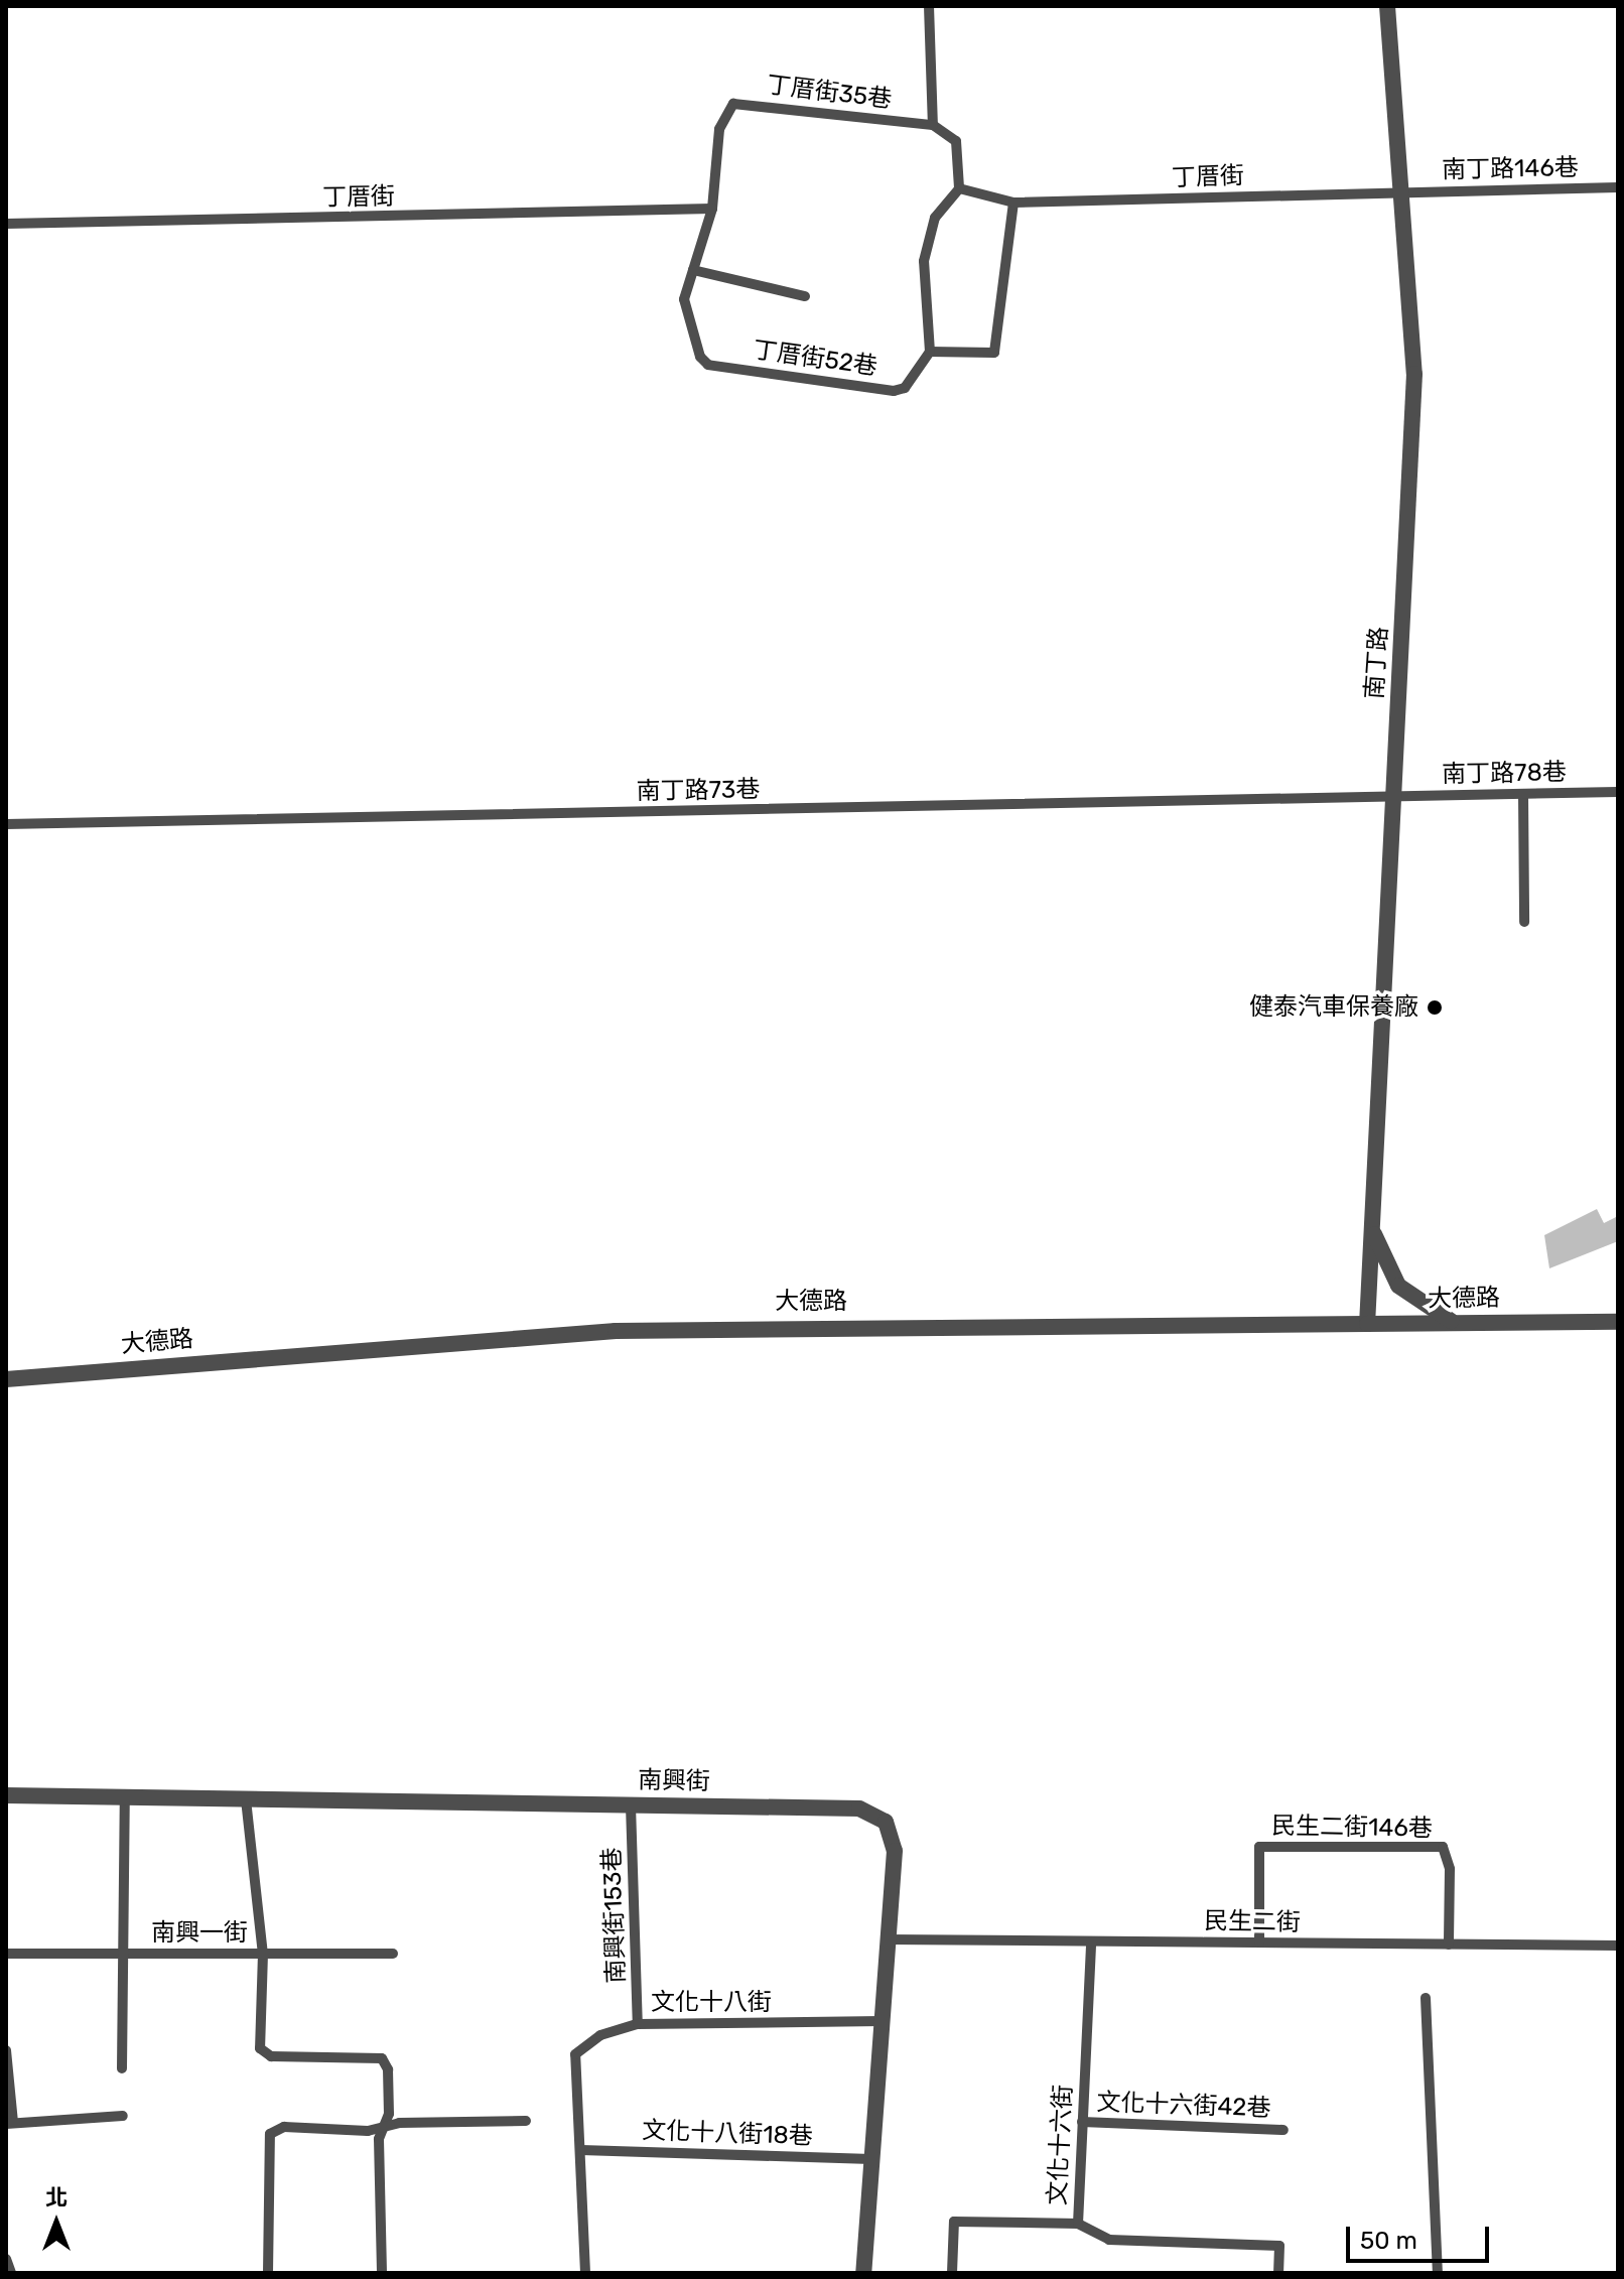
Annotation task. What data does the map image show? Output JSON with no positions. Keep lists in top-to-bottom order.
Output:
{
  "streets": {
    "street": ["南丁路", "大德路", "南興街"],
    "lane": [
      "丁厝街35巷",
      "南丁路146巷",
      "丁厝街",
      "丁厝街52巷",
      "南丁路78巷",
      "南丁路73巷",
      "民生二街146巷",
      "南興街153巷",
      "民生二街",
      "南興一街",
      "文化十八街",
      "文化十六街42巷",
      "文化十八街18巷",
      "文化十六街"
    ]
  },
  "crossings": [
    ["丁厝街35巷", "丁厝街"],
    ["丁厝街35巷", "丁厝街52巷"],
    ["南丁路146巷", "丁厝街"],
    ["南丁路146巷", "南丁路"],
    ["丁厝街", "丁厝街52巷"],
    ["丁厝街", "南丁路"],
    ["南丁路", "南丁路78巷"],
    ["南丁路", "南丁路73巷"],
    ["南丁路", "大德路"],
    ["南丁路78巷", "南丁路73巷"],
    ["南興街", "南興街153巷"],
    ["南興街", "民生二街"],
    ["南興街", "文化十八街"],
    ["南興街", "文化十八街18巷"],
    ["民生二街146巷", "民生二街"],
    ["南興街153巷", "文化十八街"],
    ["民生二街", "文化十六街"],
    ["文化十八街", "文化十八街18巷"],
    ["文化十六街42巷", "文化十六街"]
  ],
  "places": ["健泰汽車保養廠"],
  "scale_bar": "50 m",
  "north": "top"
}
